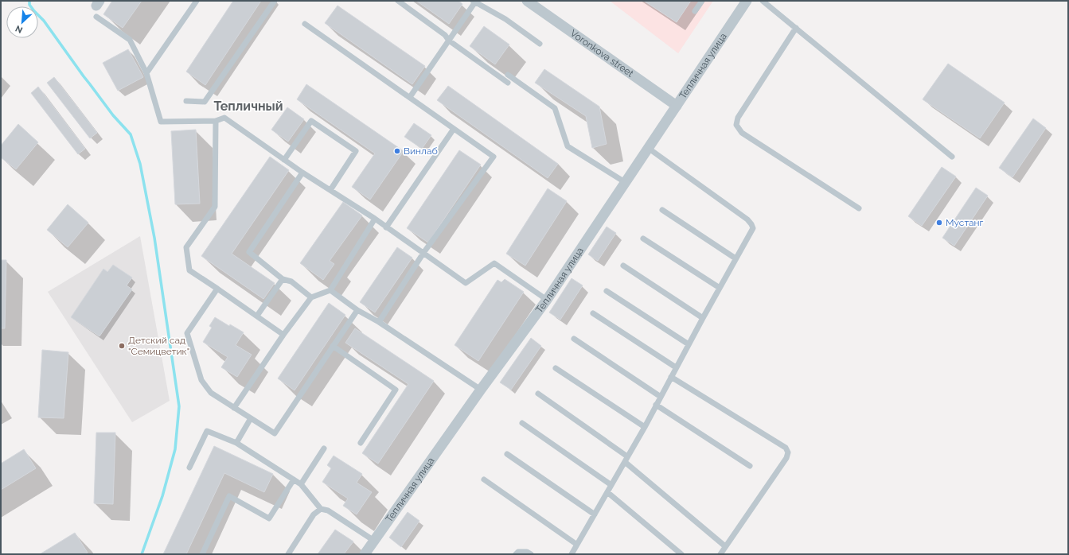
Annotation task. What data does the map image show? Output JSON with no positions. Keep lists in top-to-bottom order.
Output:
{
  "streets": {
    "street": ["Voronkova street", "Тепличная улица"]
  },
  "crossings": [
    ["Voronkova street", "Тепличная улица"]
  ],
  "districts": ["Тепличный"],
  "places": ["Винлаб", "Мустанг", "Детский сад \"Семицветик\""],
  "north": "bottom left"
}
